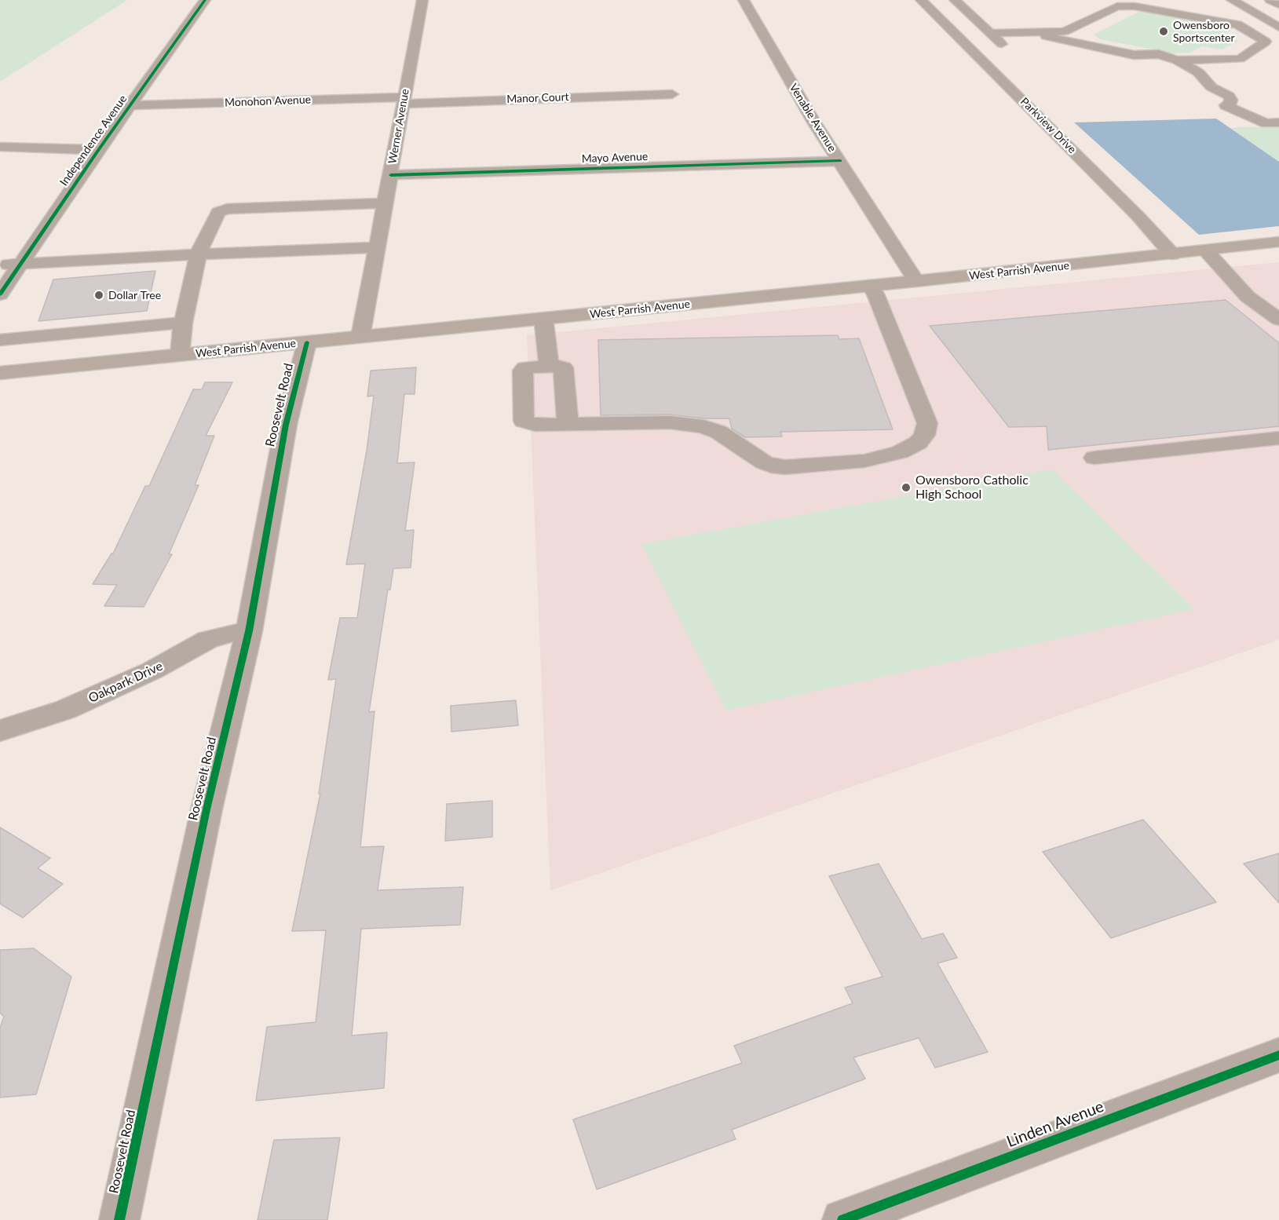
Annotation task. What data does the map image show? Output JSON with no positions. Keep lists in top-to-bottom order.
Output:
{
  "streets": {
    "main road": ["West Parrish Avenue"],
    "street": [
      "Manor Court",
      "Monohon Avenue",
      "Venable Avenue",
      "Parkview Drive",
      "Werner Avenue",
      "Independence Avenue",
      "Mayo Avenue",
      "Roosevelt Road",
      "Oakpark Drive",
      "Linden Avenue"
    ]
  },
  "crossings": [
    ["Manor Court", "Monohon Avenue"],
    ["Manor Court", "Werner Avenue"],
    ["Monohon Avenue", "Werner Avenue"],
    ["Monohon Avenue", "Independence Avenue"],
    ["Venable Avenue", "Mayo Avenue"],
    ["Venable Avenue", "West Parrish Avenue"],
    ["Parkview Drive", "West Parrish Avenue"],
    ["Werner Avenue", "Mayo Avenue"],
    ["Werner Avenue", "West Parrish Avenue"],
    ["West Parrish Avenue", "Roosevelt Road"],
    ["Roosevelt Road", "Oakpark Drive"]
  ],
  "places": ["Owensboro Sportscenter", "Dollar Tree", "Owensboro Catholic High School"]
}
